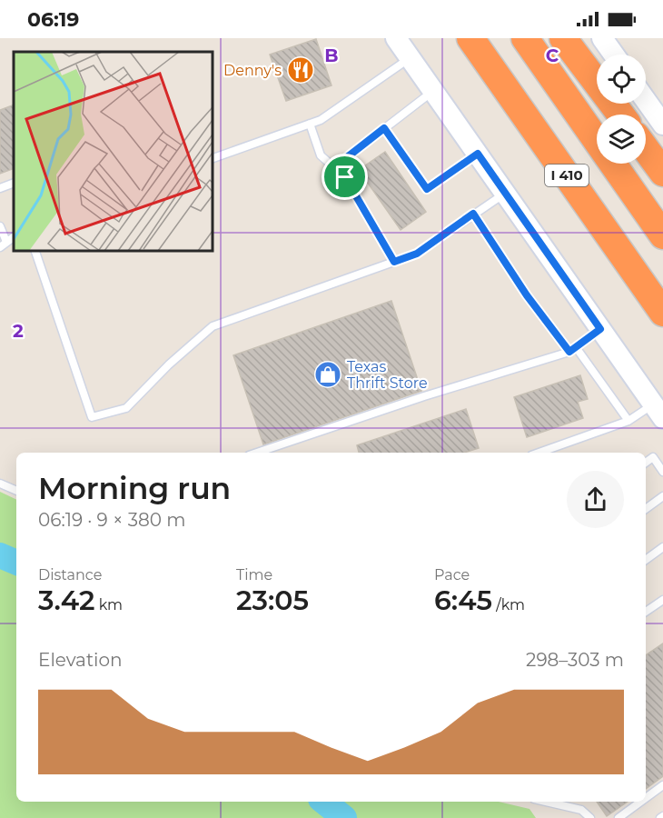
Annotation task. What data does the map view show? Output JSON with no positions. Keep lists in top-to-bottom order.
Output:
{
  "streets": {
    "highway": ["I 410"]
  },
  "places": {
    "restaurant": ["Denny's"],
    "shop": ["Texas Thrift Store"]
  },
  "page": {
    "status": "06:19",
    "heading": ["Morning run", "06:19 · 9 × 380 m"],
    "stats": [
      ["Distance", "3.42 km"],
      ["Time", "23:05"],
      ["Pace", "6:45 /km"]
    ],
    "chart": ["Elevation", "298–303 m"]
  },
  "grid": {
    "columns": ["B", "C"],
    "rows": ["2"]
  }
}
